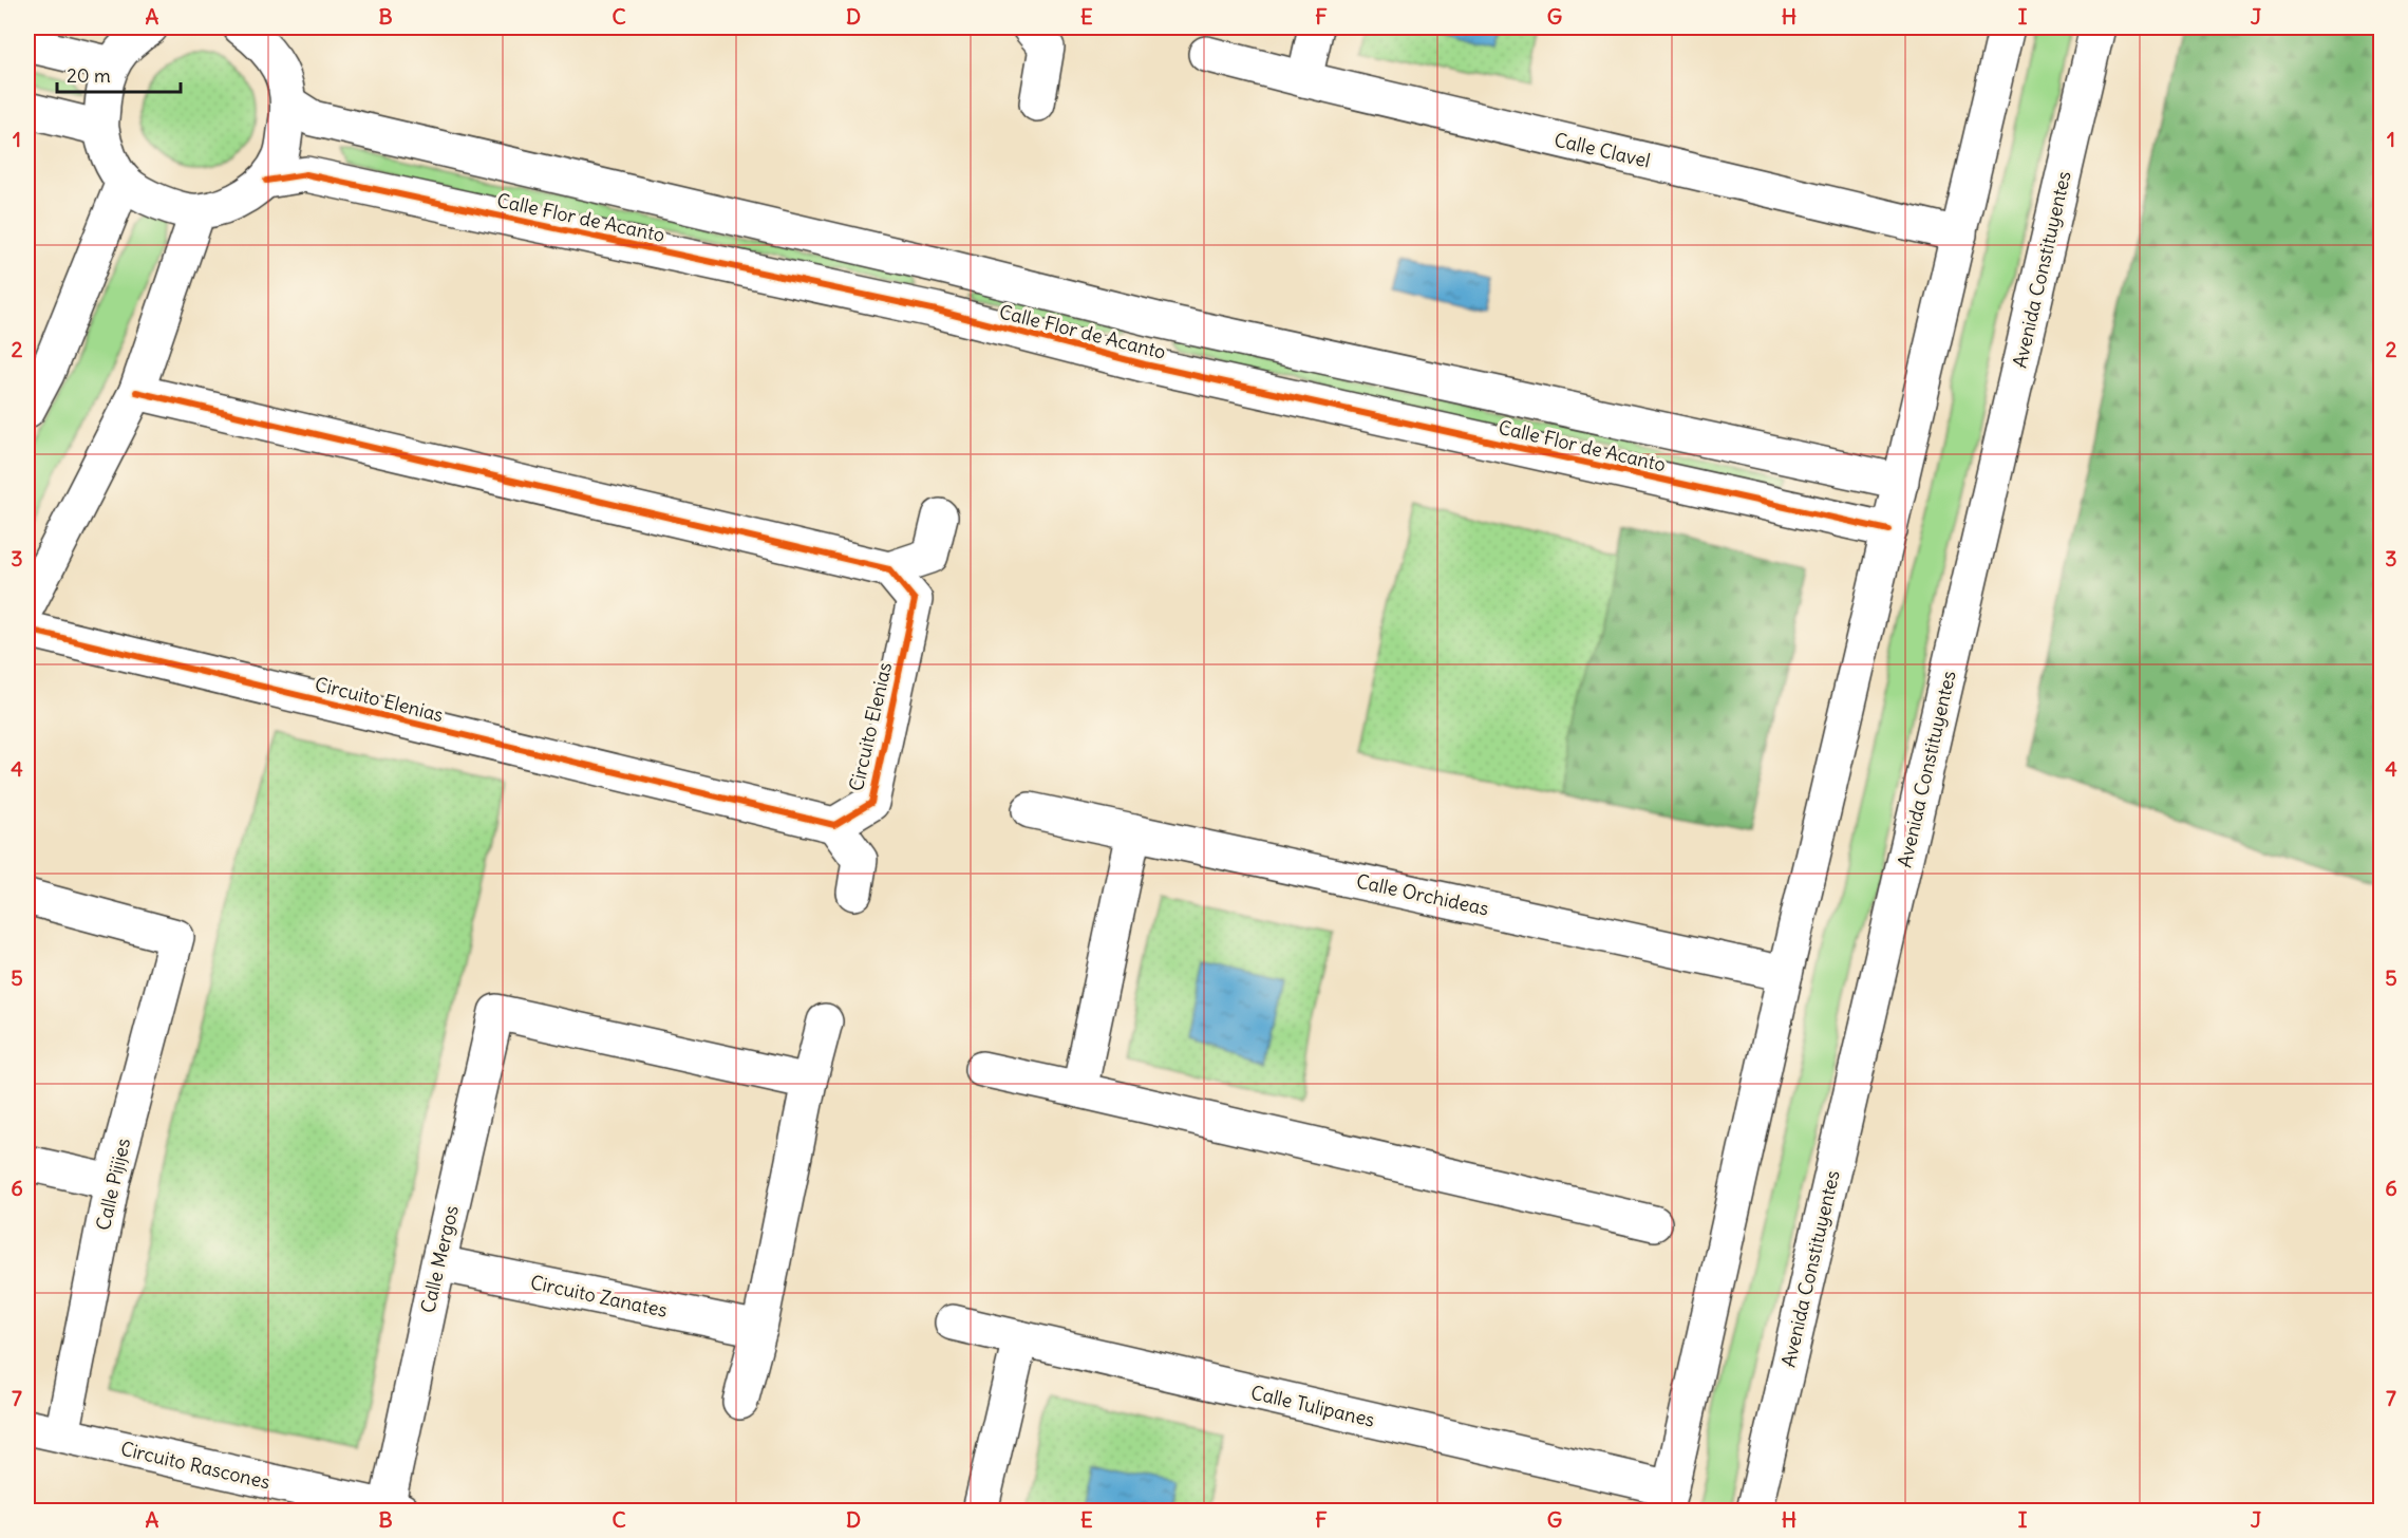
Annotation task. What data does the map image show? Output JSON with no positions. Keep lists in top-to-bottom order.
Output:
{
  "streets": {
    "street": [
      "Calle Clavel",
      "Calle Flor de Acanto",
      "Avenida Constituyentes",
      "Circuito Elenias",
      "Calle Orchideas",
      "Calle Pijijes",
      "Calle Mergos",
      "Circuito Zanates",
      "Calle Tulipanes",
      "Circuito Rascones"
    ]
  },
  "crossings": [
    ["Calle Pijijes", "Circuito Rascones"],
    ["Calle Mergos", "Circuito Zanates"],
    ["Calle Mergos", "Circuito Rascones"]
  ],
  "scale_bar": "20 m",
  "grid": {
    "columns": [
      "A",
      "B",
      "C",
      "D",
      "E",
      "F",
      "G",
      "H",
      "I",
      "J"
    ],
    "rows": [
      "1",
      "2",
      "3",
      "4",
      "5",
      "6",
      "7"
    ]
  }
}
